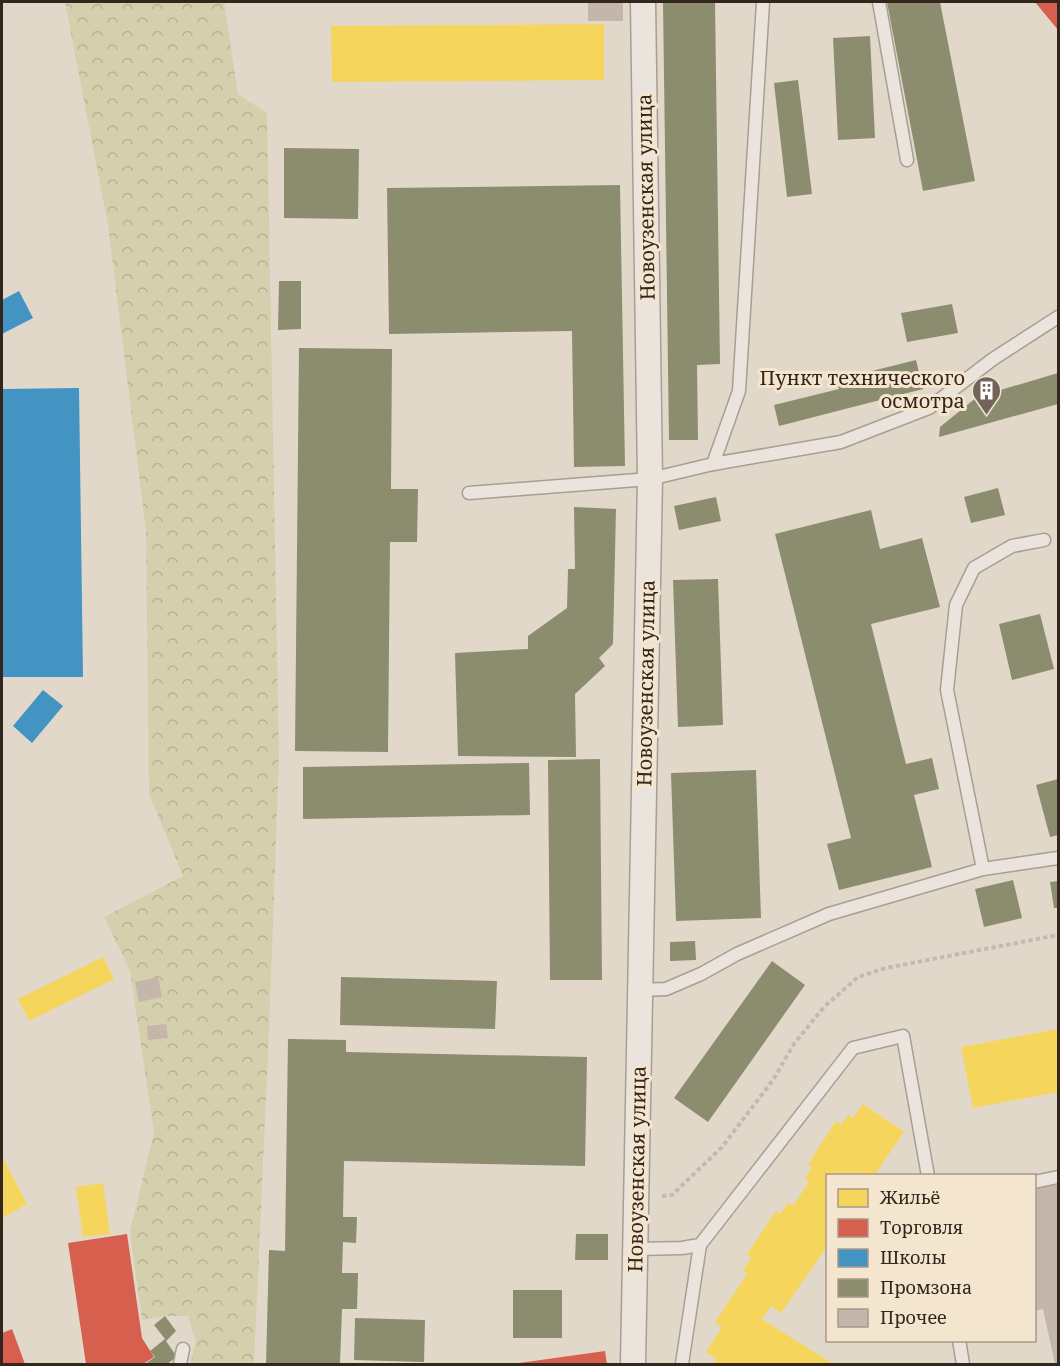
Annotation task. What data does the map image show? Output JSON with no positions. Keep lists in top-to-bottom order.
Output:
{
  "streets": {
    "street": ["Новоузенская улица"]
  },
  "places": {
    "building": ["Пункт технического осмотра"]
  },
  "legend": [
    "Жильё",
    "Торговля",
    "Школы",
    "Промзона",
    "Прочее"
  ]
}
